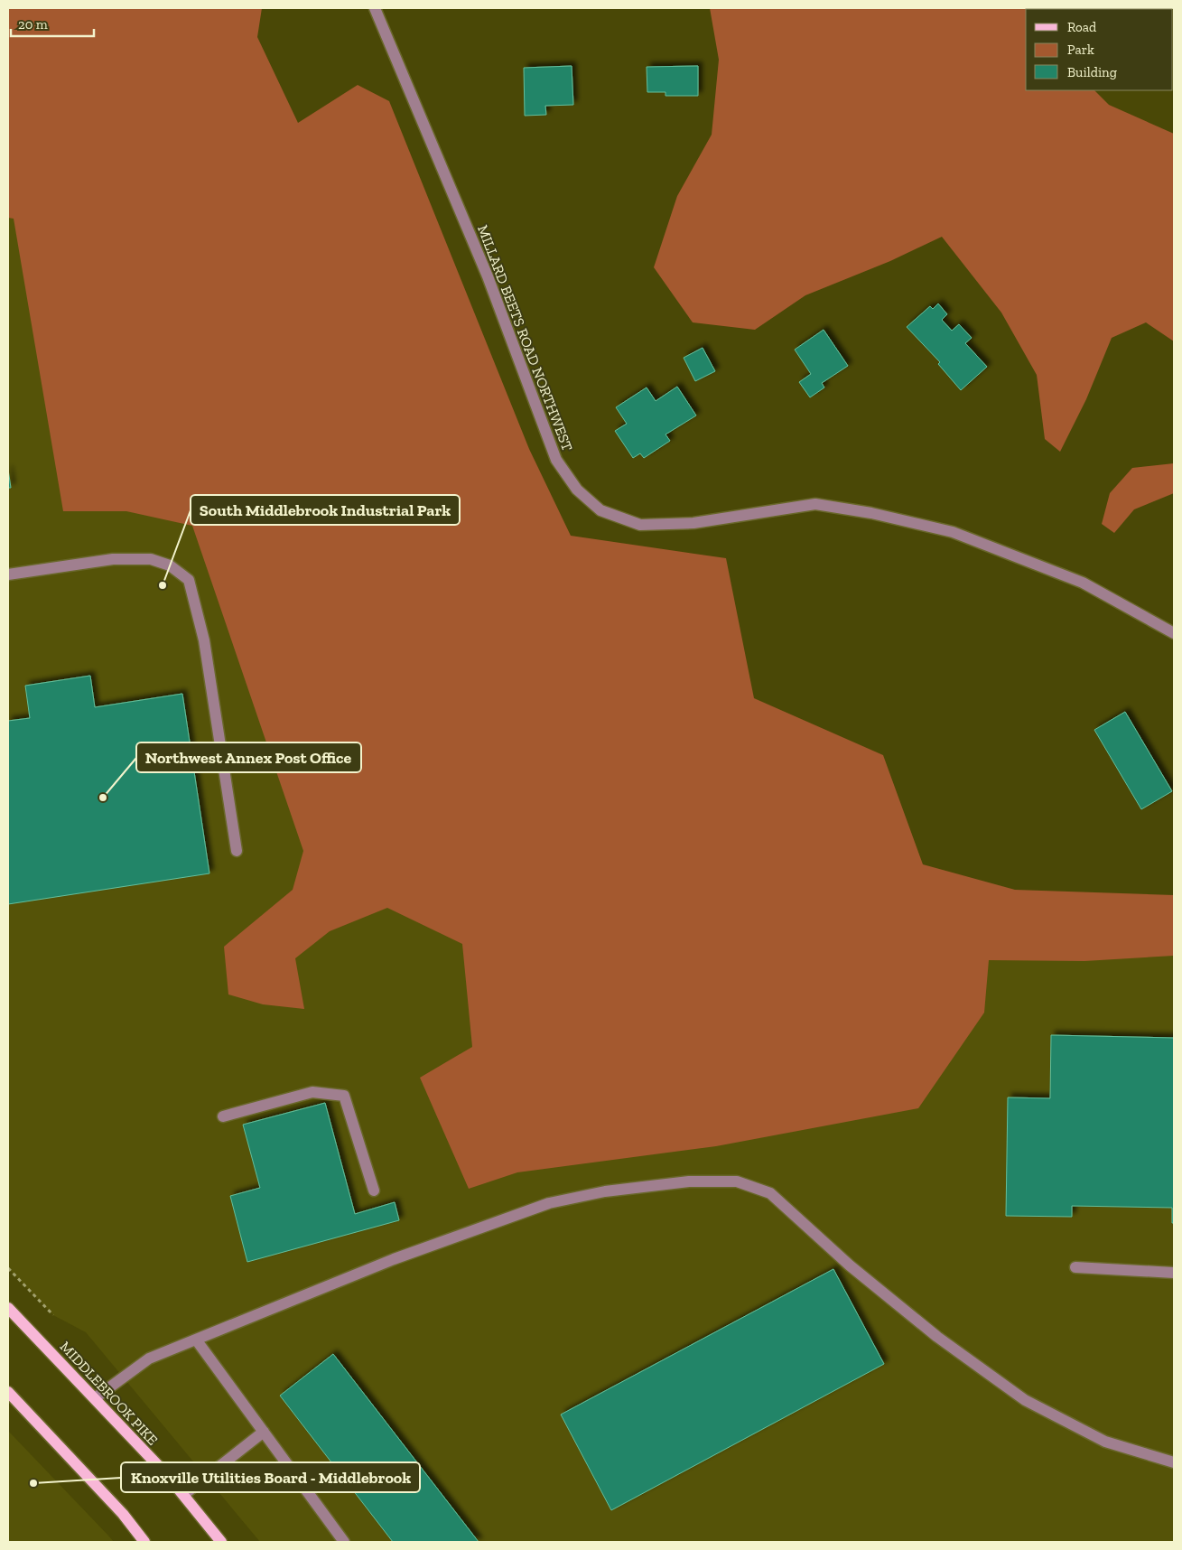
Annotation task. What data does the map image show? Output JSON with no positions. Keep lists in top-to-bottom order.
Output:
{
  "streets": {
    "main road": ["MIDDLEBROOK PIKE"],
    "street": ["MILLARD BEETS ROAD NORTHWEST"]
  },
  "places": ["South Middlebrook Industrial Park", "Northwest Annex Post Office", "Knoxville Utilities Board - Middlebrook"],
  "legend": ["Road", "Park", "Building"],
  "scale_bar": "20 m"
}
